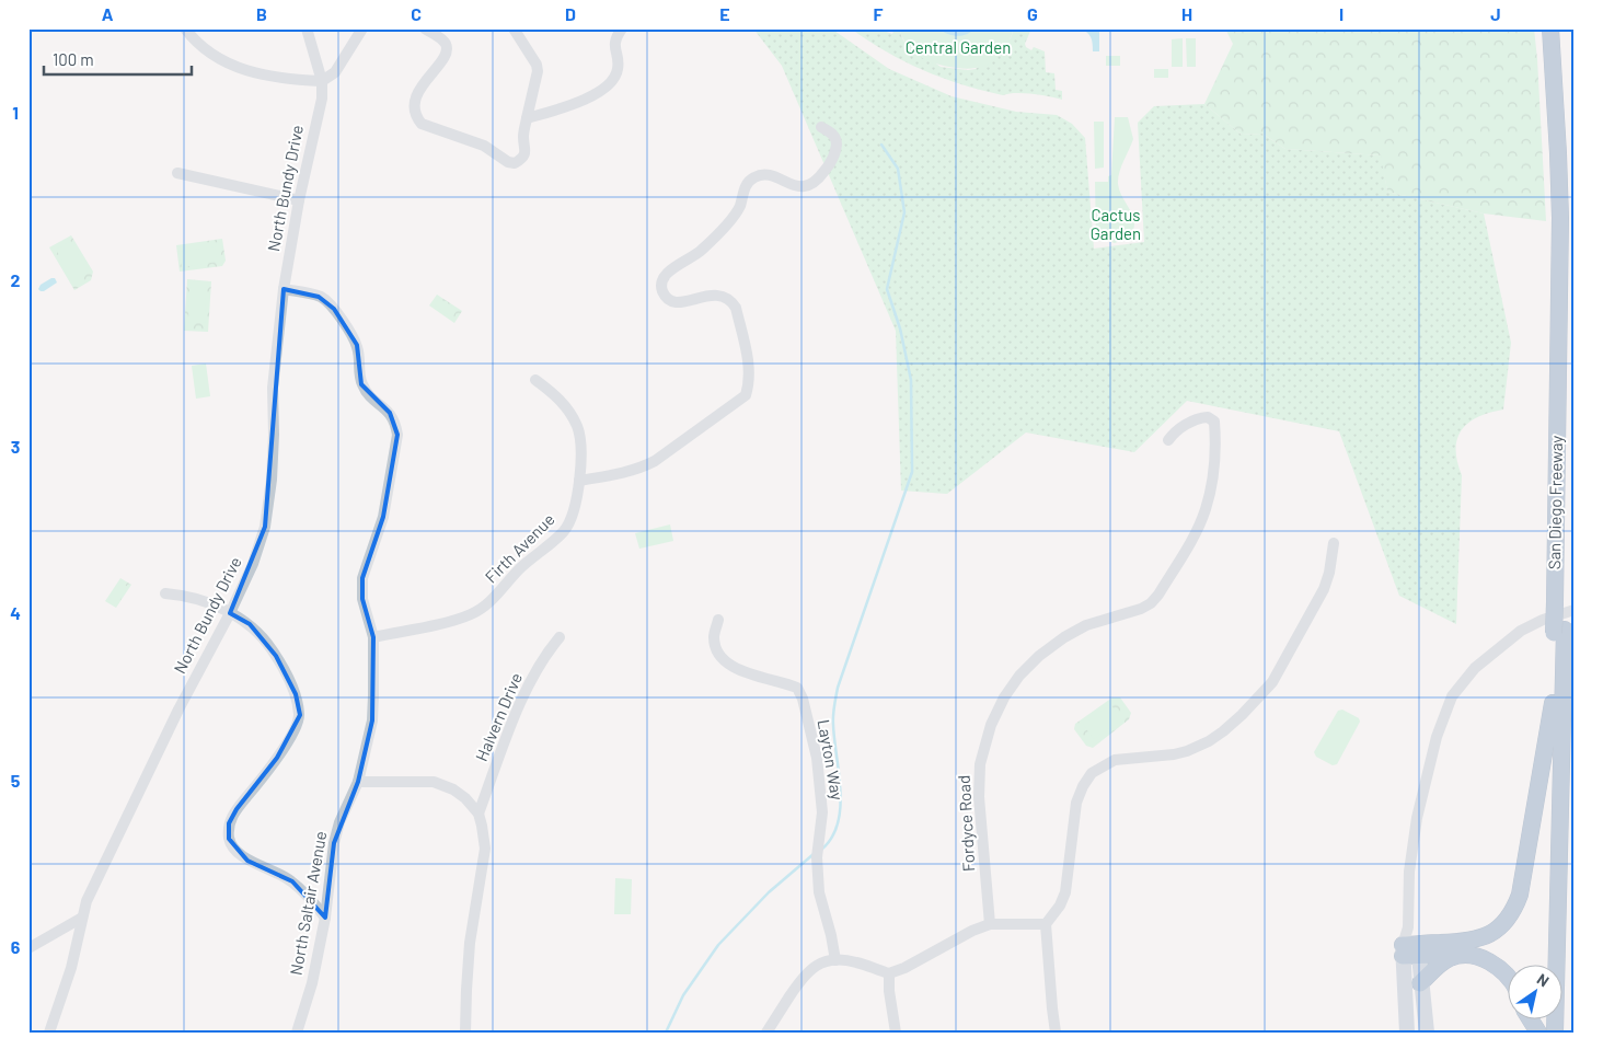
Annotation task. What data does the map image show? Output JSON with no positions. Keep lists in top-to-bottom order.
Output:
{
  "streets": {
    "highway": ["San Diego Freeway"],
    "street": [
      "North Bundy Drive",
      "Firth Avenue",
      "Halvern Drive",
      "Layton Way",
      "Fordyce Road",
      "North Saltair Avenue"
    ]
  },
  "crossings": [
    ["North Bundy Drive", "North Saltair Avenue"],
    ["Firth Avenue", "North Saltair Avenue"]
  ],
  "parks": ["Central Garden", "Cactus Garden"],
  "scale_bar": "100 m",
  "north": "top right",
  "grid": {
    "columns": [
      "A",
      "B",
      "C",
      "D",
      "E",
      "F",
      "G",
      "H",
      "I",
      "J"
    ],
    "rows": [
      "1",
      "2",
      "3",
      "4",
      "5",
      "6"
    ]
  }
}
